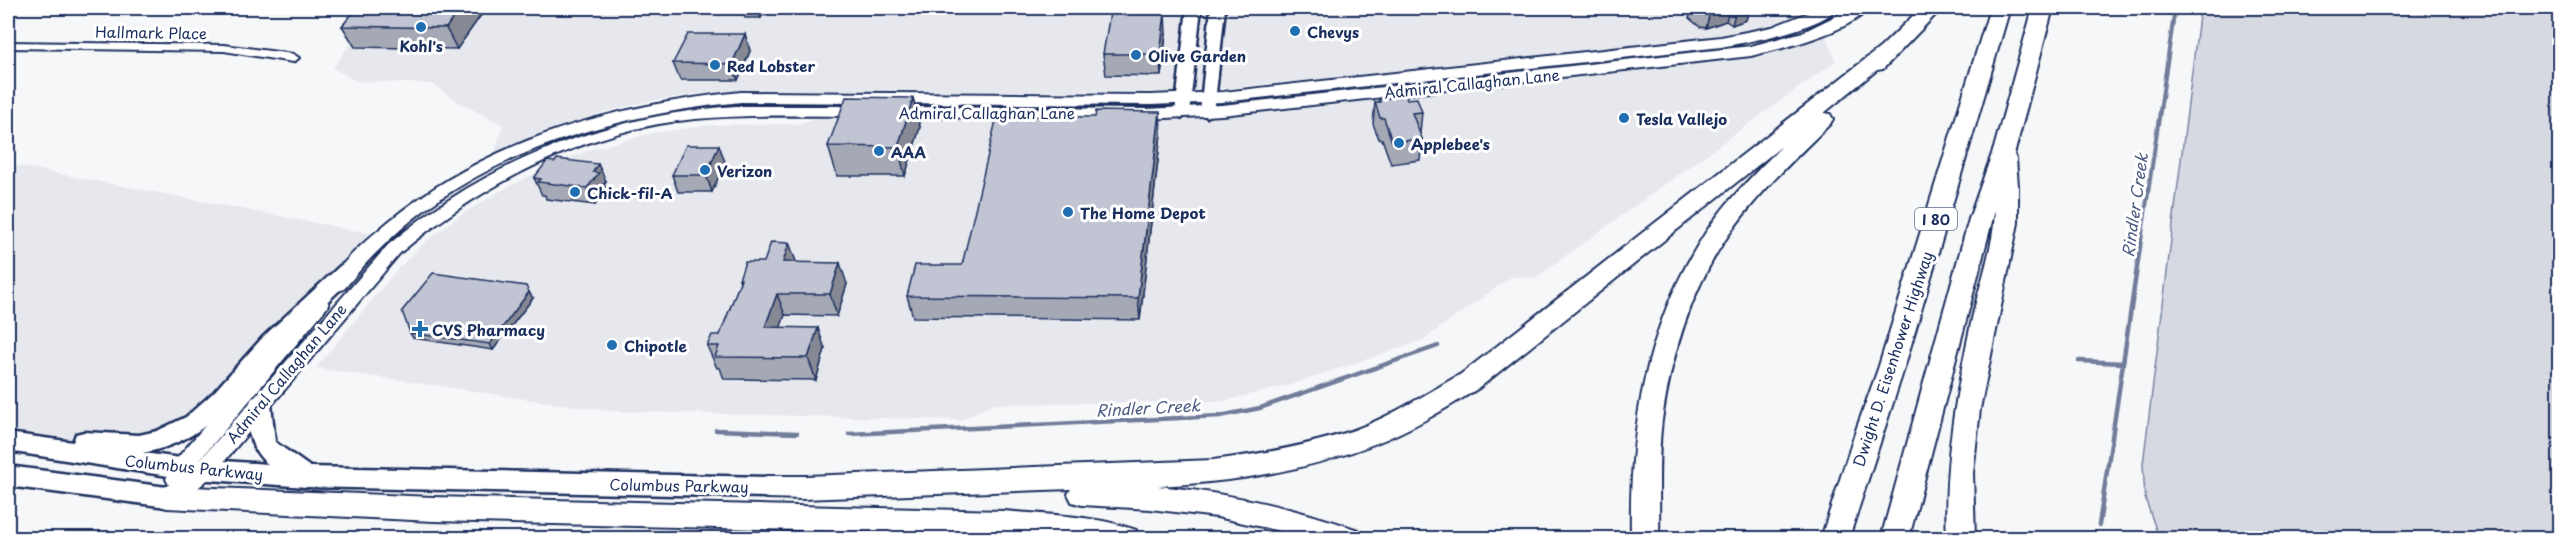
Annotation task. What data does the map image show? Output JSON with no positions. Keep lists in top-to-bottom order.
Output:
{
  "streets": {
    "highway": ["I 80", "Dwight D. Eisenhower Highway", "Columbus Parkway"],
    "main road": ["Admiral Callaghan Lane"],
    "street": ["Hallmark Place"]
  },
  "crossings": [
    ["Admiral Callaghan Lane", "Columbus Parkway"]
  ],
  "water": ["Rindler Creek"],
  "places": {
    "other": [
      "Kohl's",
      "Chevys",
      "Olive Garden",
      "Red Lobster",
      "Tesla Vallejo",
      "Applebee's",
      "AAA",
      "Verizon",
      "Chick-fil-A",
      "The Home Depot",
      "Chipotle"
    ],
    "health": ["CVS Pharmacy"]
  }
}
